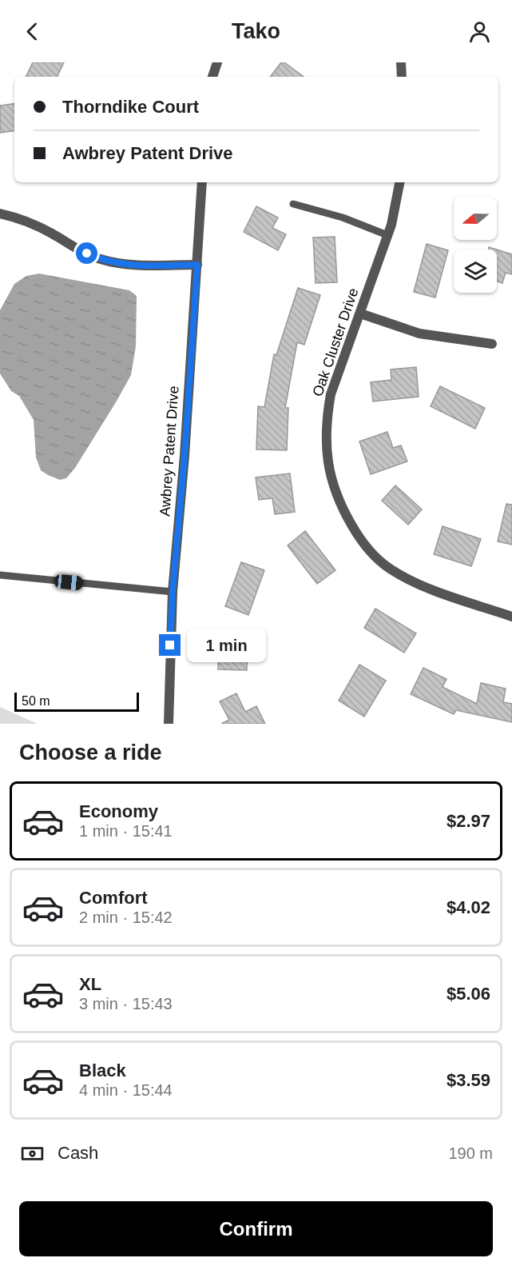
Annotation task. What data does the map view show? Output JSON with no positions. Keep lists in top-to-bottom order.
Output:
{
  "streets": {
    "street": ["Oak Cluster Drive", "Awbrey Patent Drive"]
  },
  "scale_bar": "50 m",
  "north": "left",
  "page": {
    "header": "Tako",
    "banner": ["Thorndike Court", "Awbrey Patent Drive"],
    "bubble": "1 min",
    "scale": "50 m",
    "heading": "Choose a ride",
    "list": [
      {
        "name": "Economy",
        "note": "1 min · 15:41",
        "value": "$2.97"
      },
      {
        "name": "Comfort",
        "note": "2 min · 15:42",
        "value": "$4.02"
      },
      {
        "name": "XL",
        "note": "3 min · 15:43",
        "value": "$5.06"
      },
      {
        "name": "Black",
        "note": "4 min · 15:44",
        "value": "$3.59"
      }
    ],
    "pay": ["Cash", "190 m"],
    "buttons": "Confirm"
  }
}
